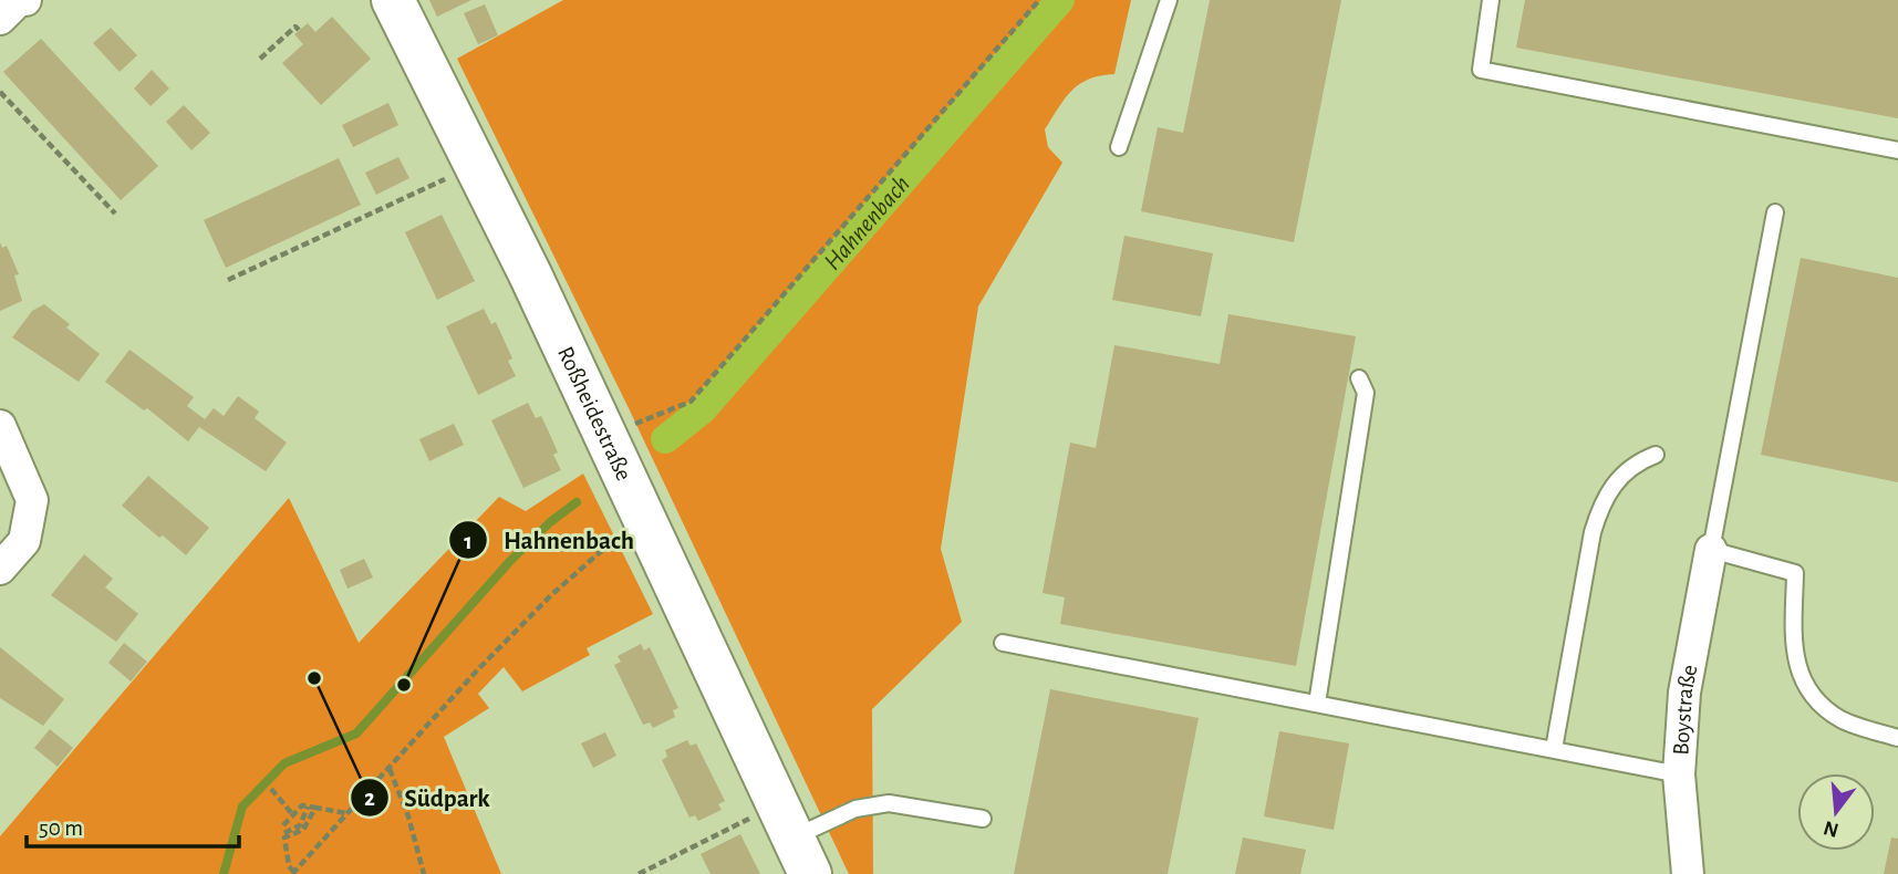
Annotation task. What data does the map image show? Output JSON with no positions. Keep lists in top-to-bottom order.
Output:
{
  "streets": {
    "street": ["Roßheidestraße", "Boystraße"]
  },
  "water": ["Hahnenbach"],
  "places": ["Südpark", "Hahnenbach"],
  "scale_bar": "50 m",
  "north": "bottom"
}
